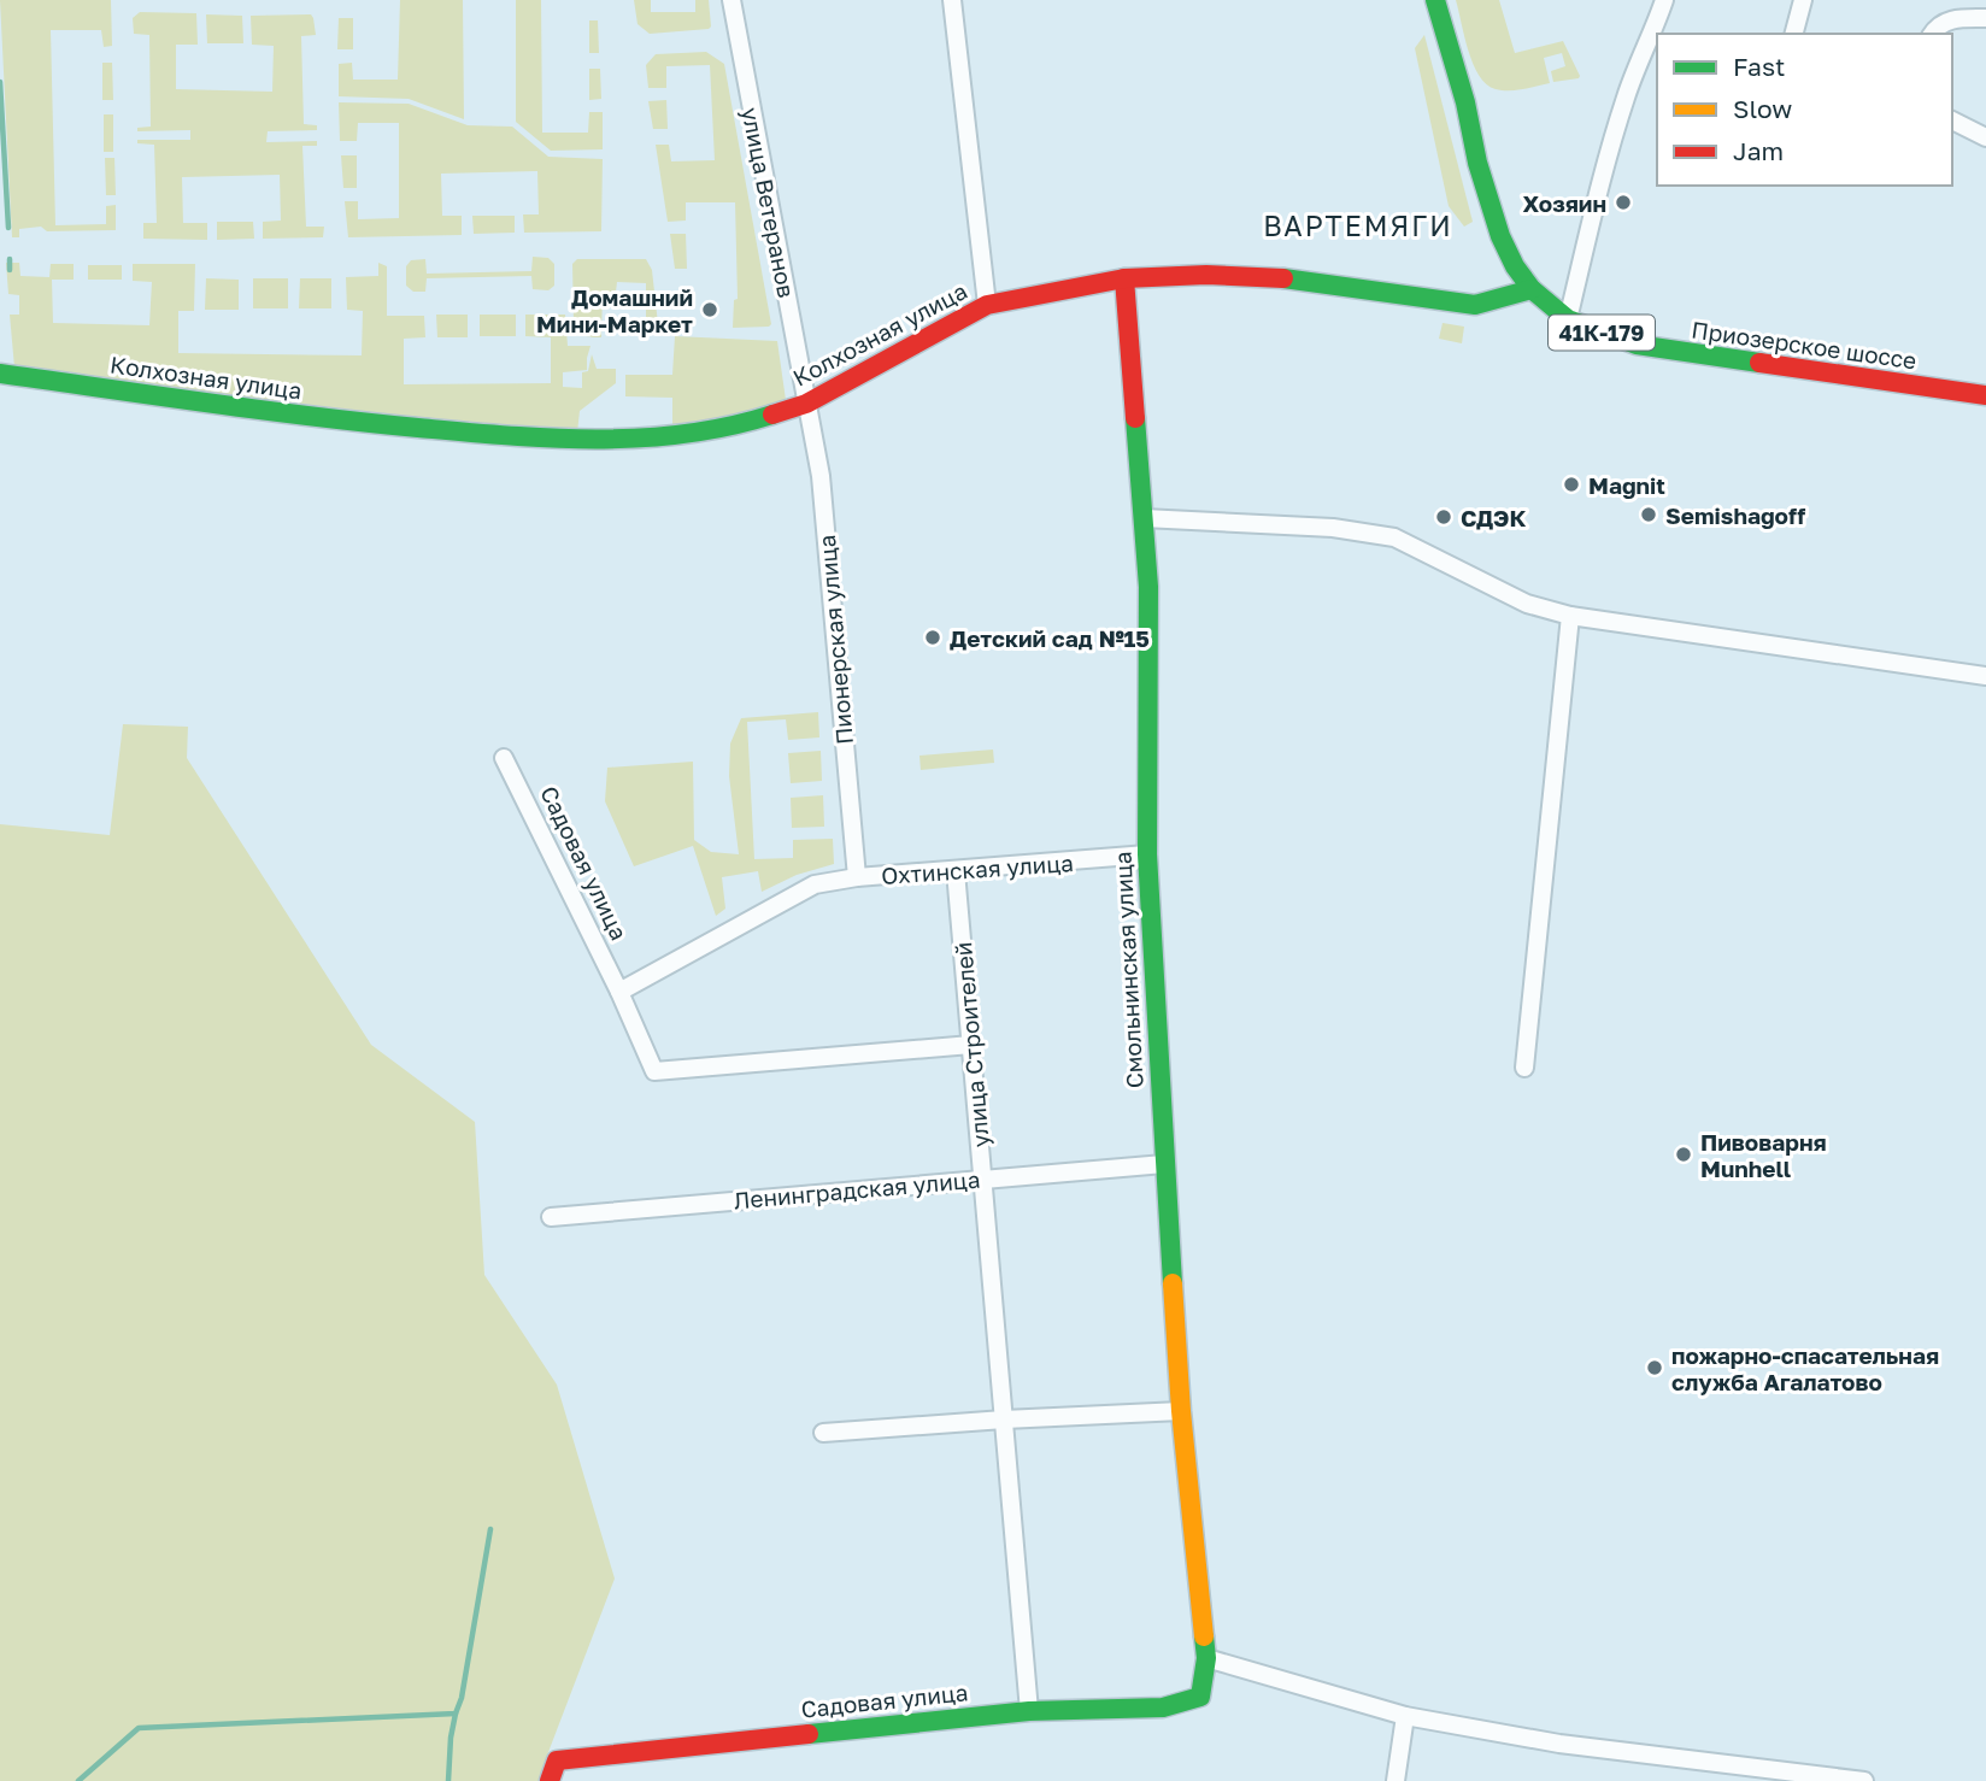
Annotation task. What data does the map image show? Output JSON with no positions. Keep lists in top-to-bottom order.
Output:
{
  "streets": {
    "street": [
      "улица Ветеранов",
      "41К-179",
      "Колхозная улица",
      "Приозерское шоссе",
      "Пионерская улица",
      "Садовая улица",
      "Охтинская улица",
      "Смольнинская улица",
      "улица Строителей",
      "Ленинградская улица"
    ]
  },
  "crossings": [
    ["улица Ветеранов", "Колхозная улица"],
    ["улица Ветеранов", "Пионерская улица"],
    ["Колхозная улица", "Приозерское шоссе"],
    ["Колхозная улица", "Пионерская улица"],
    ["Колхозная улица", "Смольнинская улица"],
    ["Пионерская улица", "Охтинская улица"],
    ["Садовая улица", "Охтинская улица"],
    ["Садовая улица", "Смольнинская улица"],
    ["Садовая улица", "улица Строителей"],
    ["Охтинская улица", "Смольнинская улица"],
    ["Охтинская улица", "улица Строителей"],
    ["Смольнинская улица", "Ленинградская улица"],
    ["улица Строителей", "Ленинградская улица"]
  ],
  "districts": ["ВАРТЕМЯГИ"],
  "places": [
    "Хозяин",
    "Домашний Мини-Маркет",
    "Magnit",
    "Semishagoff",
    "СДЭК",
    "Детский сад №15",
    "Пивоварня Munhell",
    "пожарно-спасательная служба Агалатово"
  ],
  "legend": ["Fast", "Slow", "Jam"]
}
